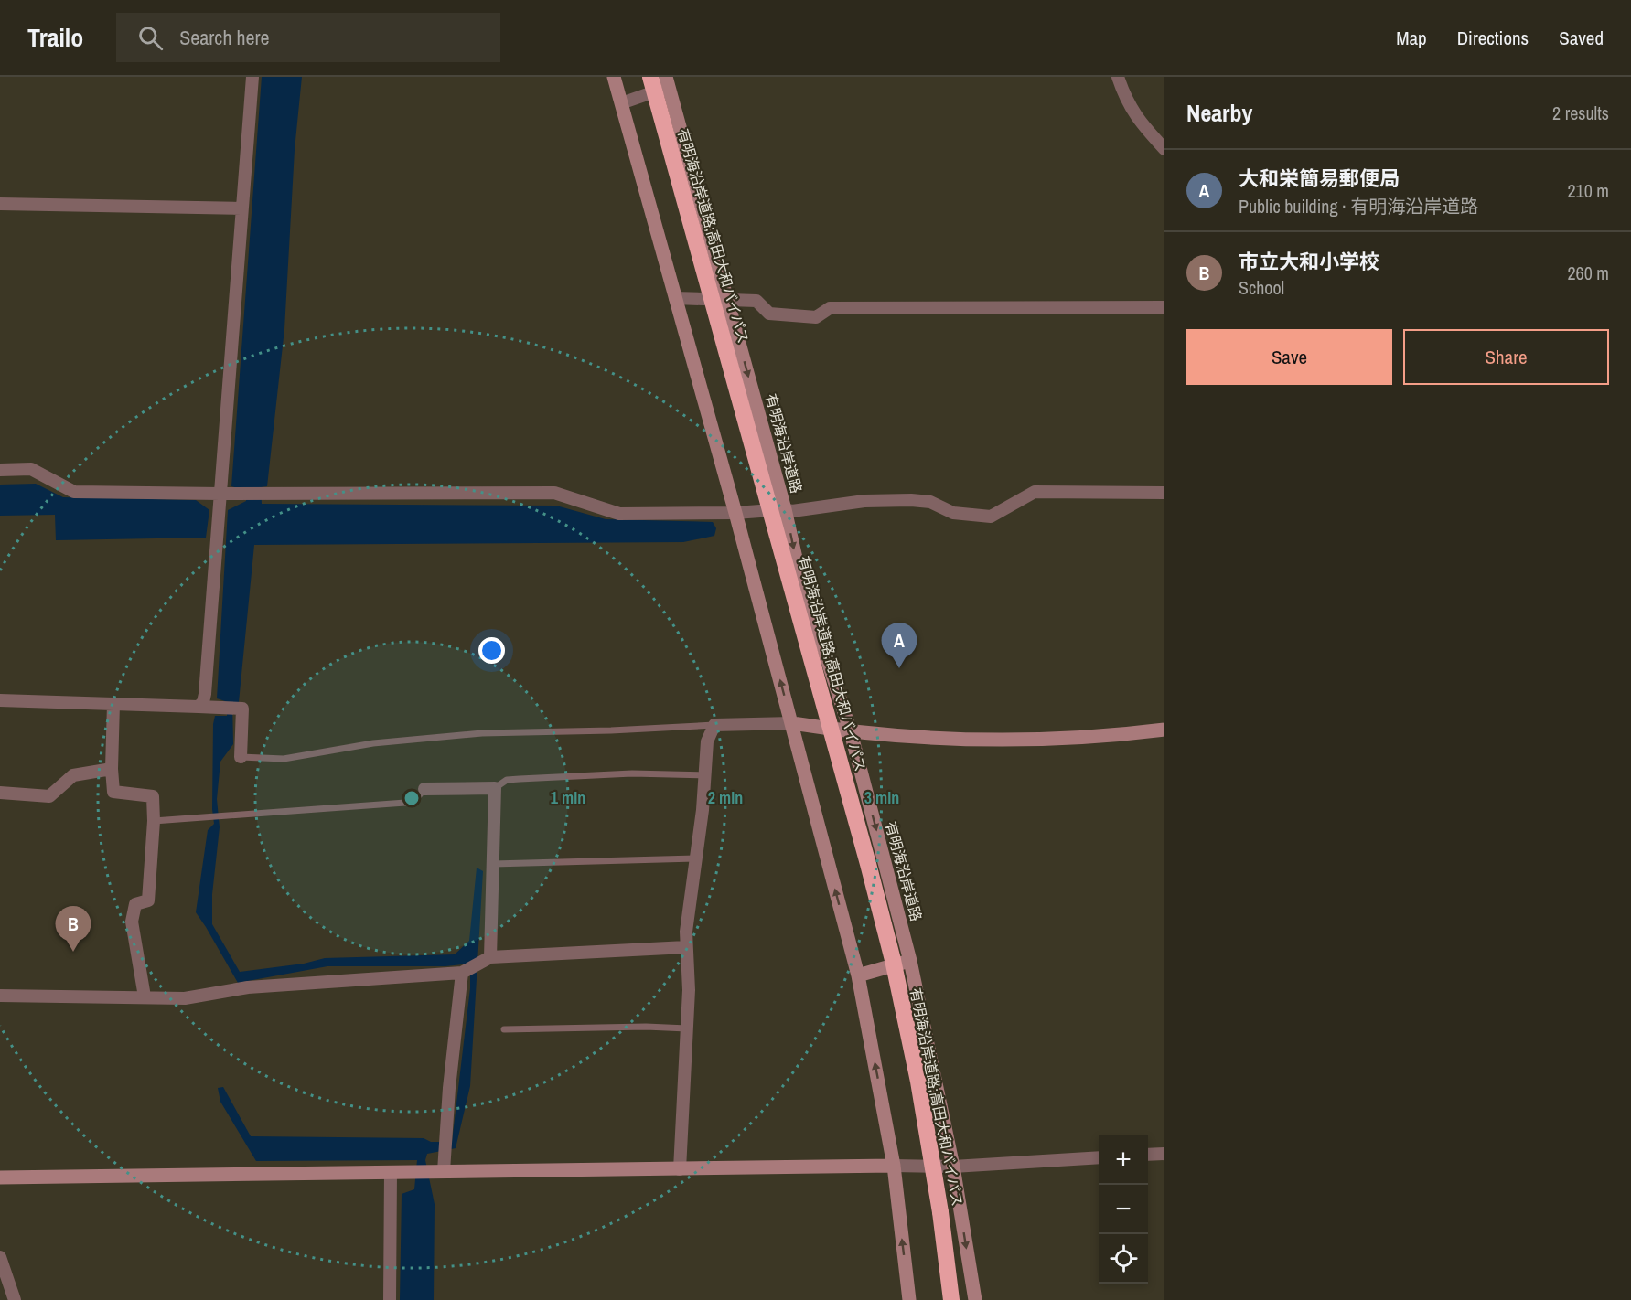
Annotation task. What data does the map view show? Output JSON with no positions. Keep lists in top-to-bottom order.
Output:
{
  "streets": {
    "highway": ["有明海沿岸道路;高田大和バイパス"],
    "main road": ["有明海沿岸道路"]
  },
  "page": {
    "header": "Trailo",
    "search": "Search here",
    "nav": ["Map", "Directions", "Saved"],
    "heading": ["Nearby", "2 results"],
    "list": [
      {
        "mark": "A",
        "name": "大和栄簡易郵便局",
        "note": "Public building · 有明海沿岸道路",
        "value": "210 m"
      },
      {
        "mark": "B",
        "name": "市立大和小学校",
        "note": "School",
        "value": "260 m"
      }
    ],
    "buttons": ["Save", "Share"],
    "pins": ["A", "B"],
    "map_buttons": ["+", "−"]
  },
  "rings": ["1 min", "2 min", "3 min"]
}
